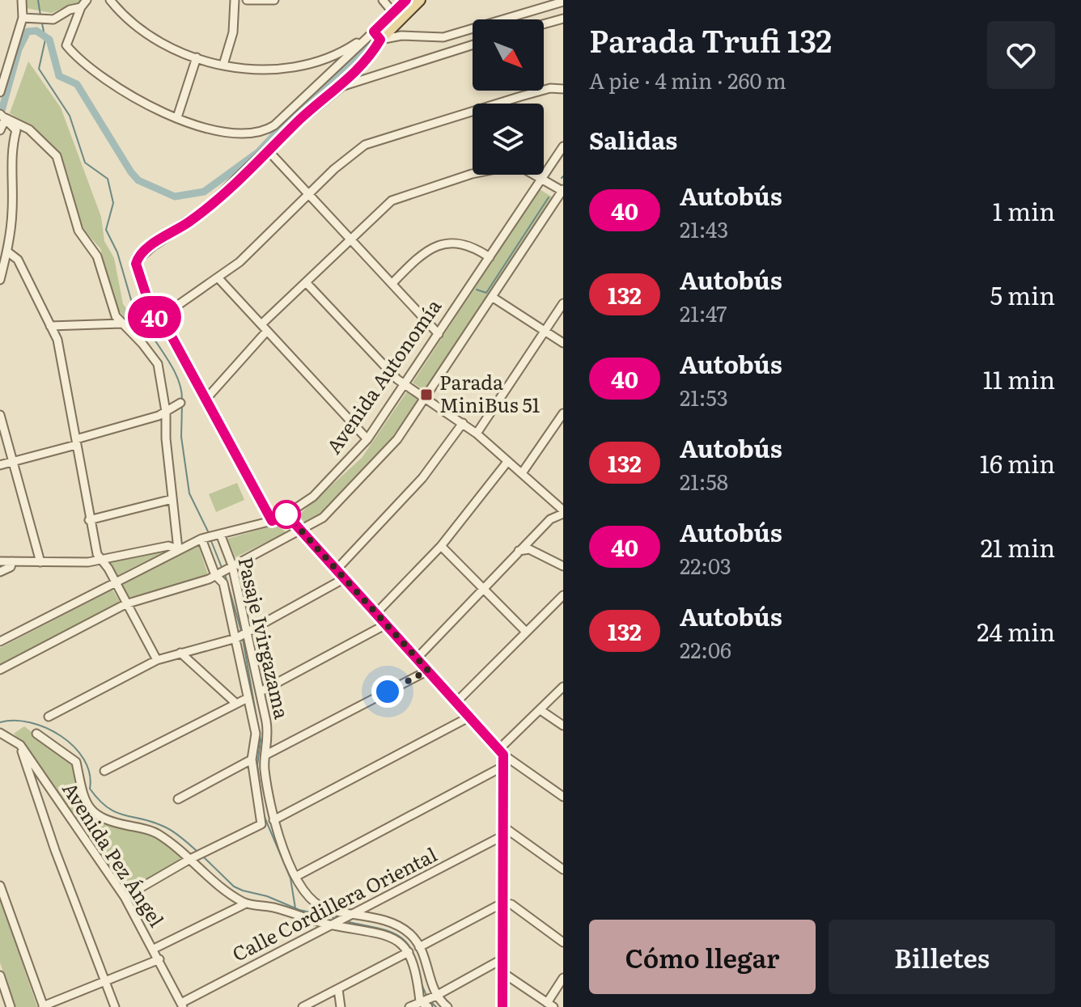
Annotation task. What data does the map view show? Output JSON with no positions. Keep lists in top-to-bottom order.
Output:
{
  "streets": {
    "main road": ["Avenida Autonomía"],
    "street": ["Pasaje Ivirgazama", "Avenida Pez Ángel", "Calle Cordillera Oriental"]
  },
  "crossings": [
    ["Avenida Autonomía", "Pasaje Ivirgazama"],
    ["Pasaje Ivirgazama", "Calle Cordillera Oriental"],
    ["Avenida Pez Ángel", "Calle Cordillera Oriental"]
  ],
  "places": {
    "transit": ["Parada MiniBus 51"]
  },
  "lines": ["bus line 40"],
  "north": "bottom right",
  "page": {
    "on_map": "40",
    "heading": [
      ["Parada Trufi 132", "A pie · 4 min · 260 m"],
      "Salidas"
    ],
    "list": [
      {
        "mark": "40",
        "name": "Autobús",
        "note": "21:43",
        "value": "1 min"
      },
      {
        "mark": "132",
        "name": "Autobús",
        "note": "21:47",
        "value": "5 min"
      },
      {
        "mark": "40",
        "name": "Autobús",
        "note": "21:53",
        "value": "11 min"
      },
      {
        "mark": "132",
        "name": "Autobús",
        "note": "21:58",
        "value": "16 min"
      },
      {
        "mark": "40",
        "name": "Autobús",
        "note": "22:03",
        "value": "21 min"
      },
      {
        "mark": "132",
        "name": "Autobús",
        "note": "22:06",
        "value": "24 min"
      }
    ],
    "buttons": ["Cómo llegar", "Billetes"]
  }
}
